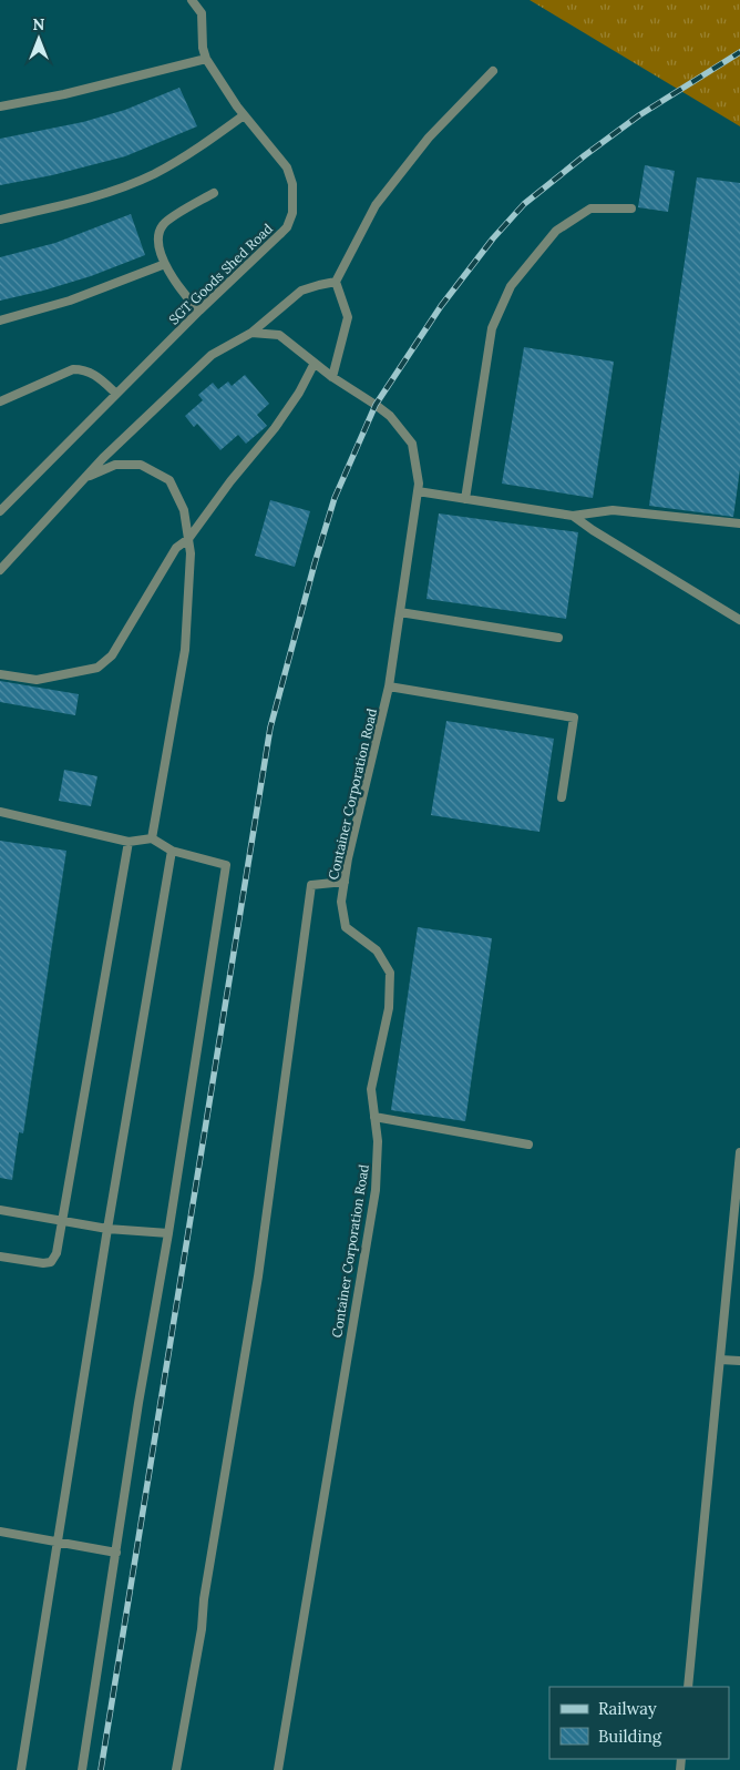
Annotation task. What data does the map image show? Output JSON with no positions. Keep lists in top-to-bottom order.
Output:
{
  "streets": {
    "lane": ["SGT Goods Shed Road", "Container Corporation Road"]
  },
  "legend": ["Railway", "Building"],
  "north": "top"
}
